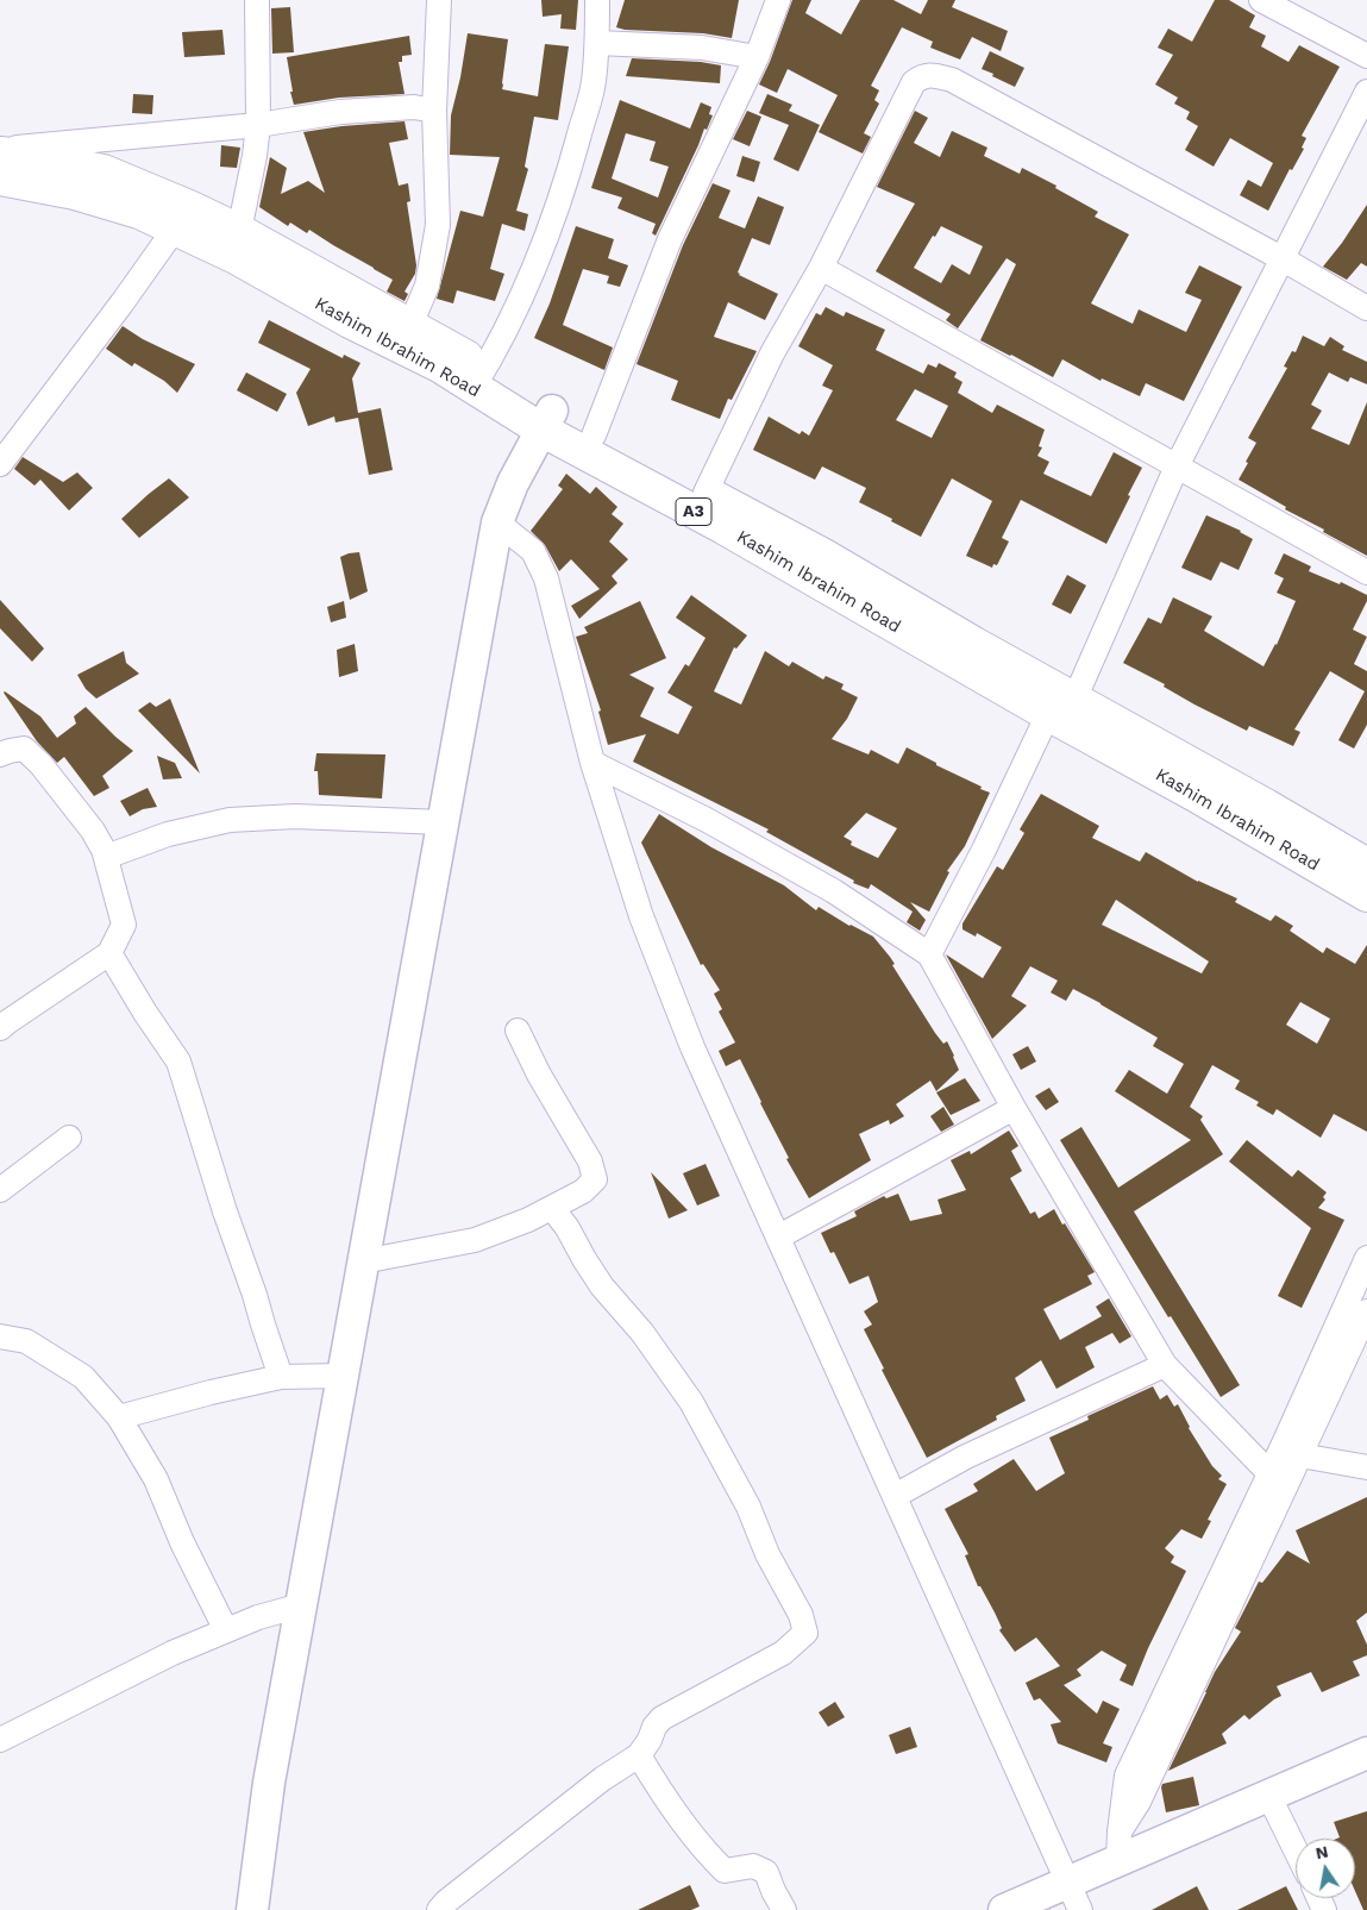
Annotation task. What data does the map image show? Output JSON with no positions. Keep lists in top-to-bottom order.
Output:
{
  "streets": {
    "highway": ["Kashim Ibrahim Road", "A3"]
  },
  "north": "top"
}
